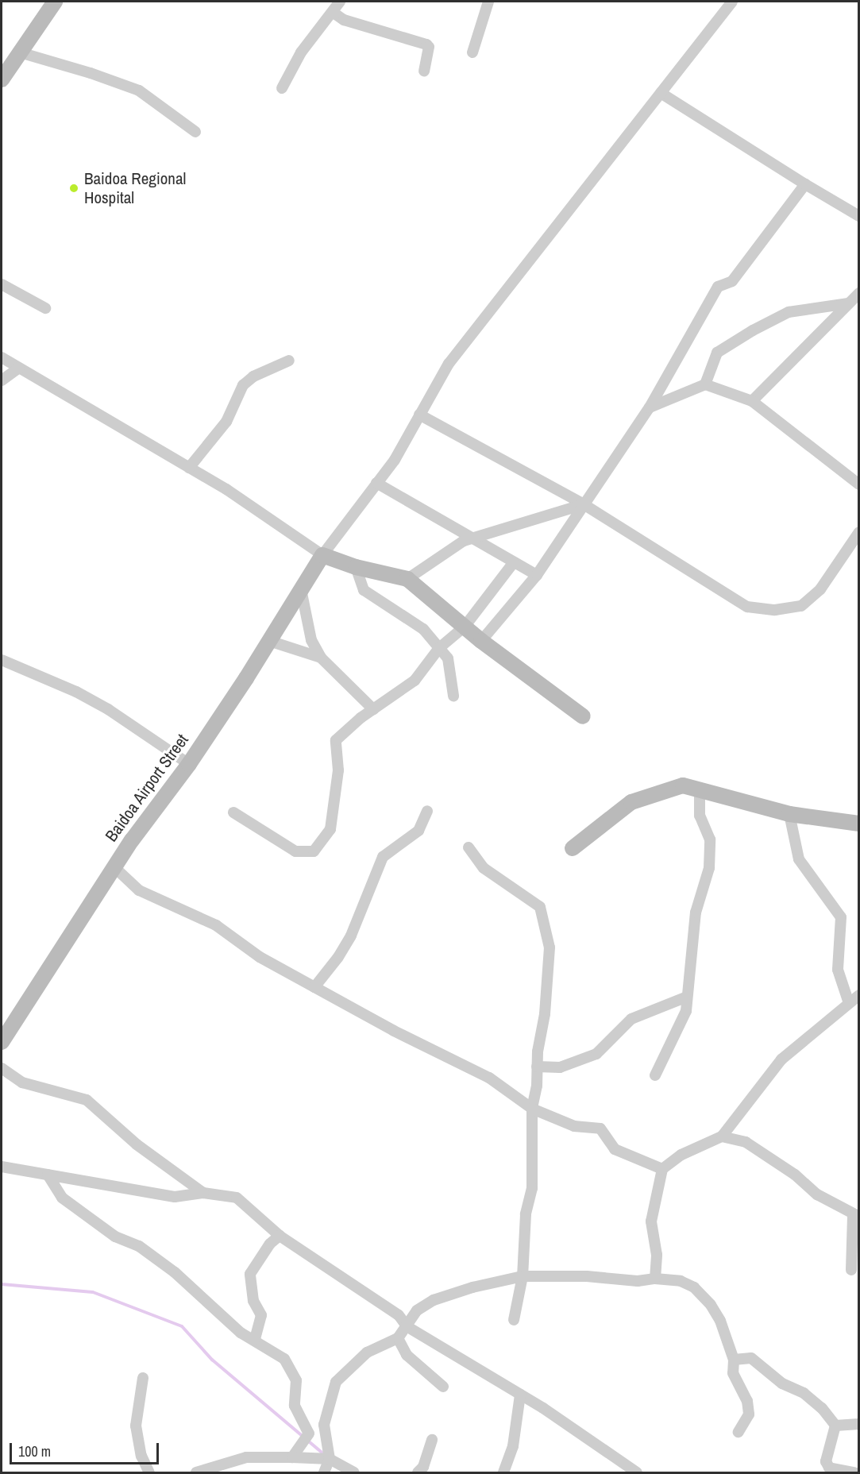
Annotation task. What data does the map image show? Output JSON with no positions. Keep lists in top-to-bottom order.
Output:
{
  "streets": {
    "street": ["Baidoa Airport Street"]
  },
  "places": ["Baidoa Regional Hospital"],
  "scale_bar": "100 m"
}
